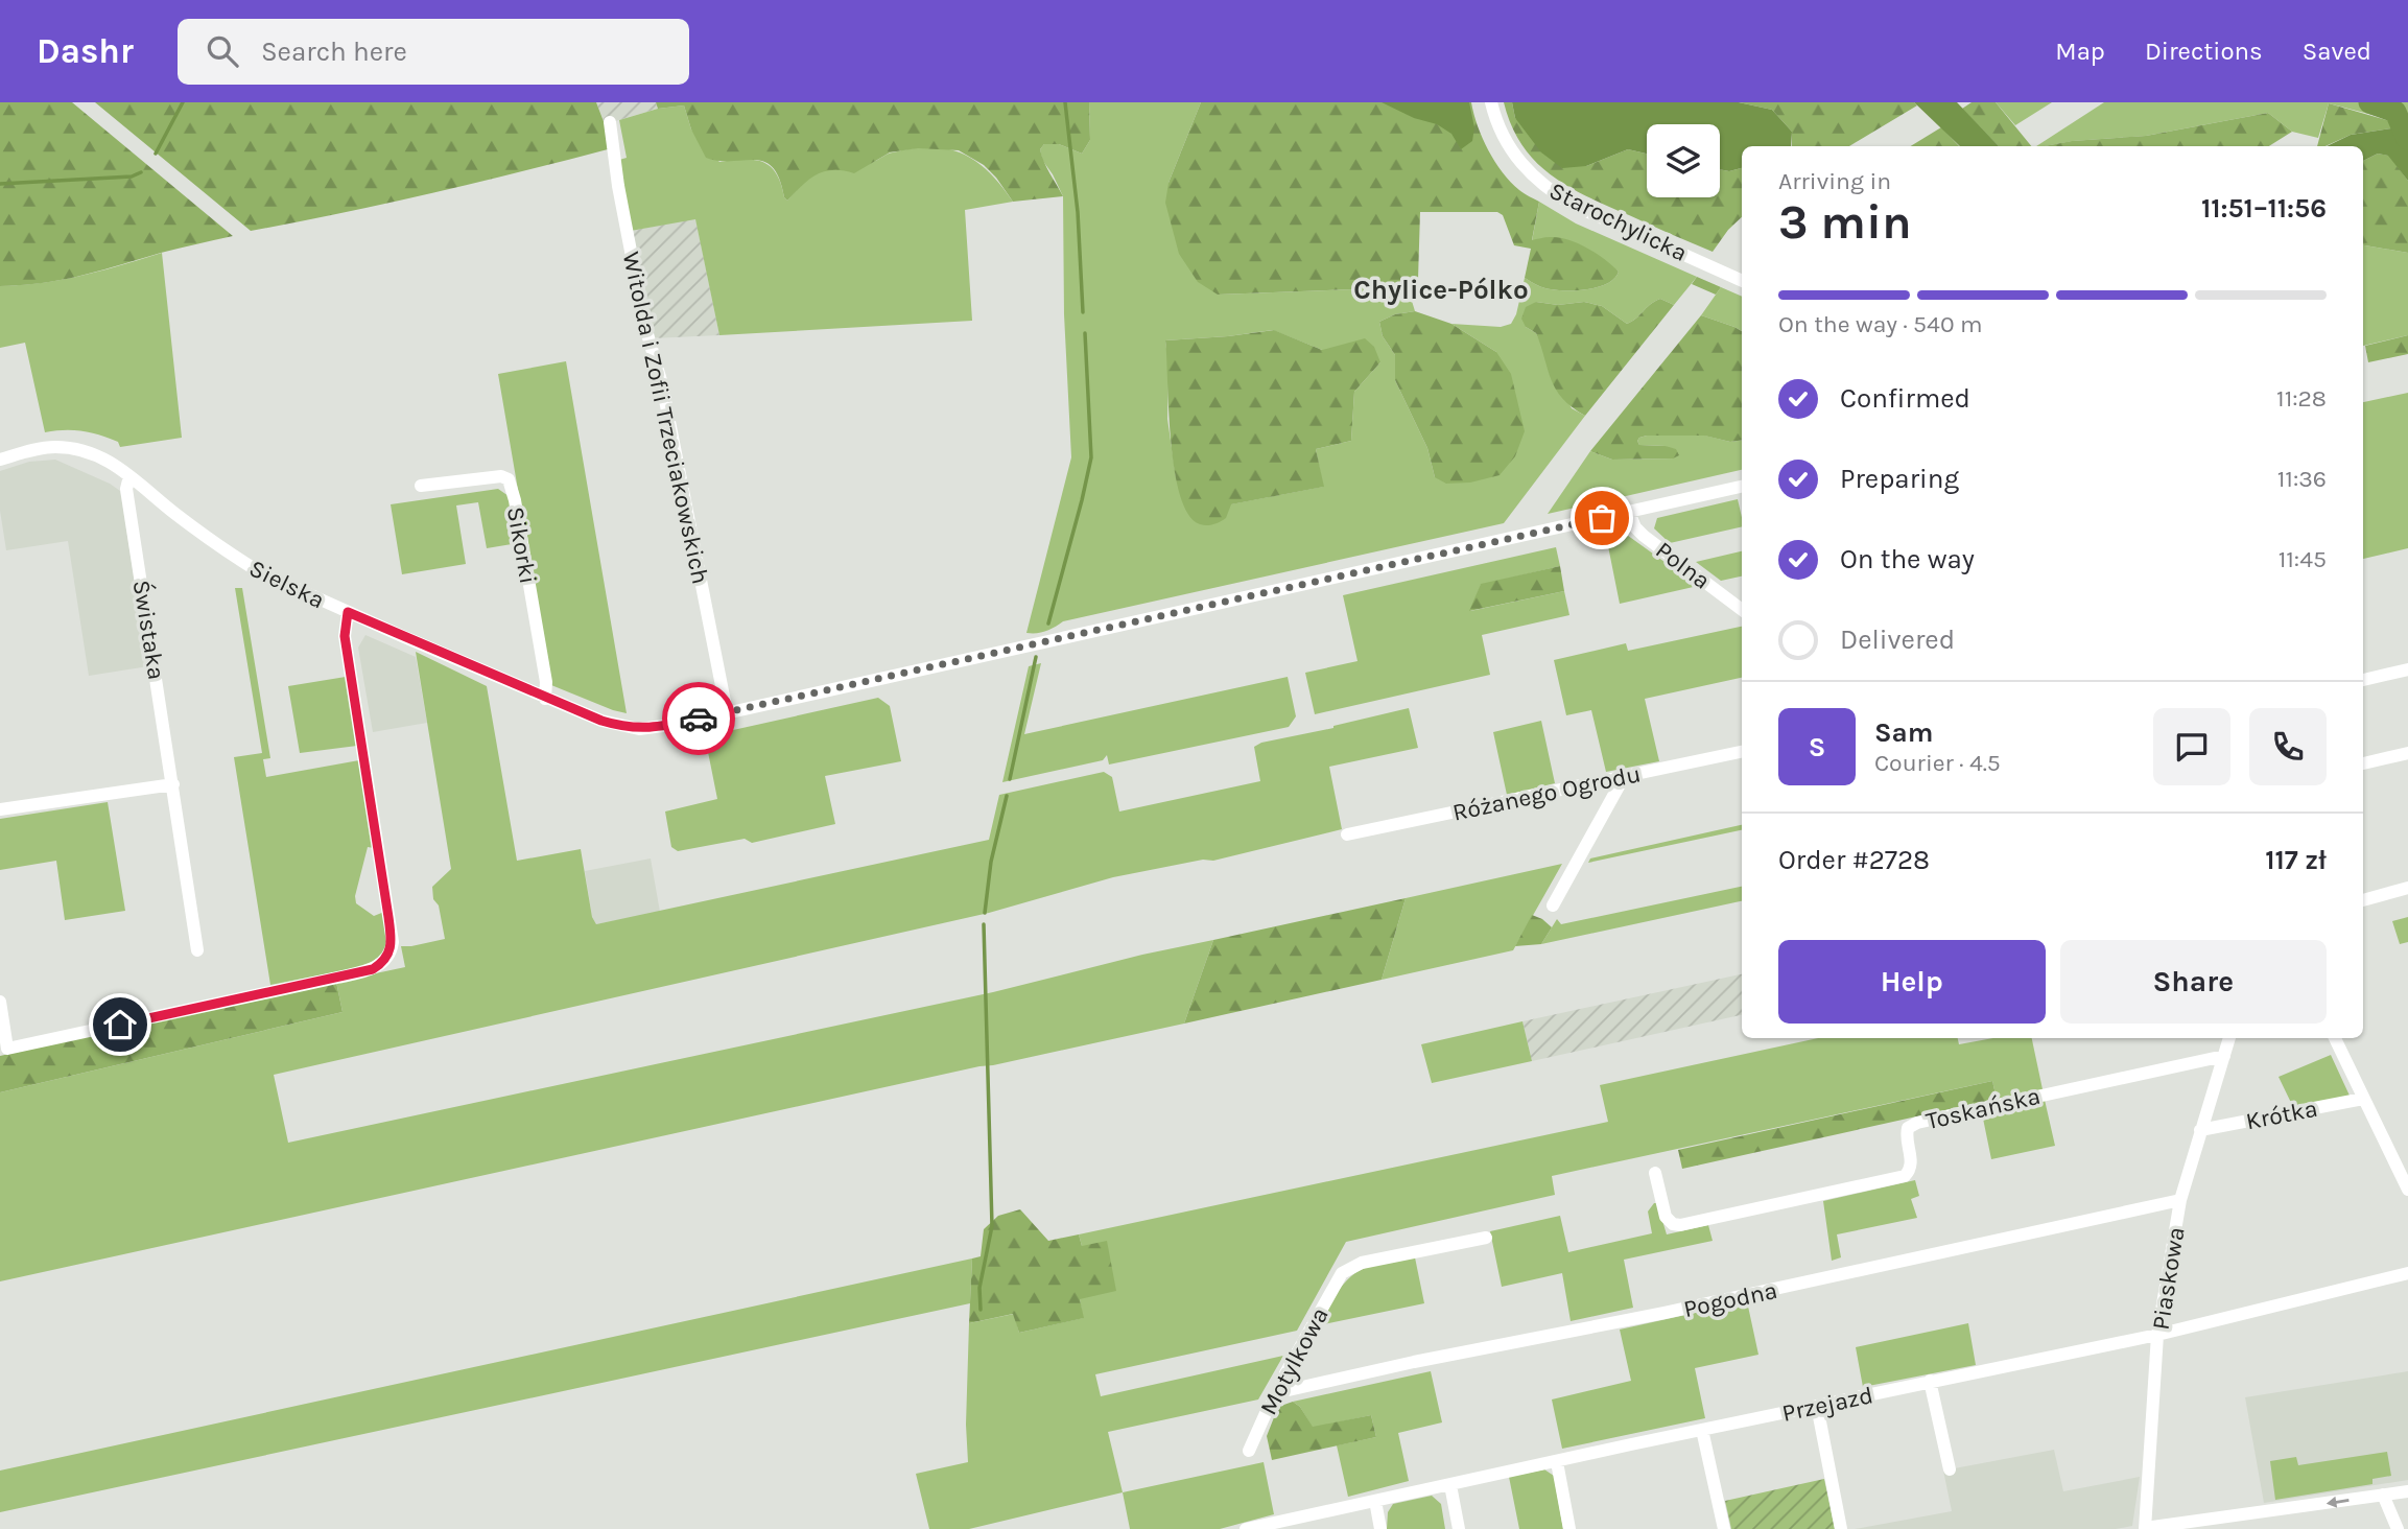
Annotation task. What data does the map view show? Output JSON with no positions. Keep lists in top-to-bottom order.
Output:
{
  "streets": {
    "street": [
      "Starochylicka",
      "Witolda i Zofii Trzeciakowskich",
      "Sikorki",
      "Polna",
      "Sielska",
      "Świstaka",
      "Różanego Ogrodu",
      "Toskańska",
      "Krótka",
      "Piaskowa",
      "Pogodna",
      "Motylkowa",
      "Przejazd"
    ]
  },
  "crossings": [
    ["Witolda i Zofii Trzeciakowskich", "Sielska"],
    ["Sikorki", "Sielska"],
    ["Polna", "Sielska"],
    ["Sielska", "Świstaka"],
    ["Toskańska", "Piaskowa"],
    ["Krótka", "Piaskowa"],
    ["Piaskowa", "Pogodna"],
    ["Piaskowa", "Przejazd"],
    ["Pogodna", "Motylkowa"]
  ],
  "districts": ["Chylice-Pólko"],
  "page": {
    "header": "Dashr",
    "search": "Search here",
    "nav": ["Map", "Directions", "Saved"],
    "heading": ["3 min", "Arriving in", "11:51–11:56"],
    "panel": [
      "Sam",
      "Courier · 4.5",
      "Order #2728",
      "117 zł"
    ],
    "bar": "On the way · 540 m",
    "list": [
      ["Confirmed", "11:28"],
      ["Preparing", "11:36"],
      ["On the way", "11:45"],
      "Delivered"
    ],
    "round": "S",
    "buttons": ["Help", "Share"]
  }
}
